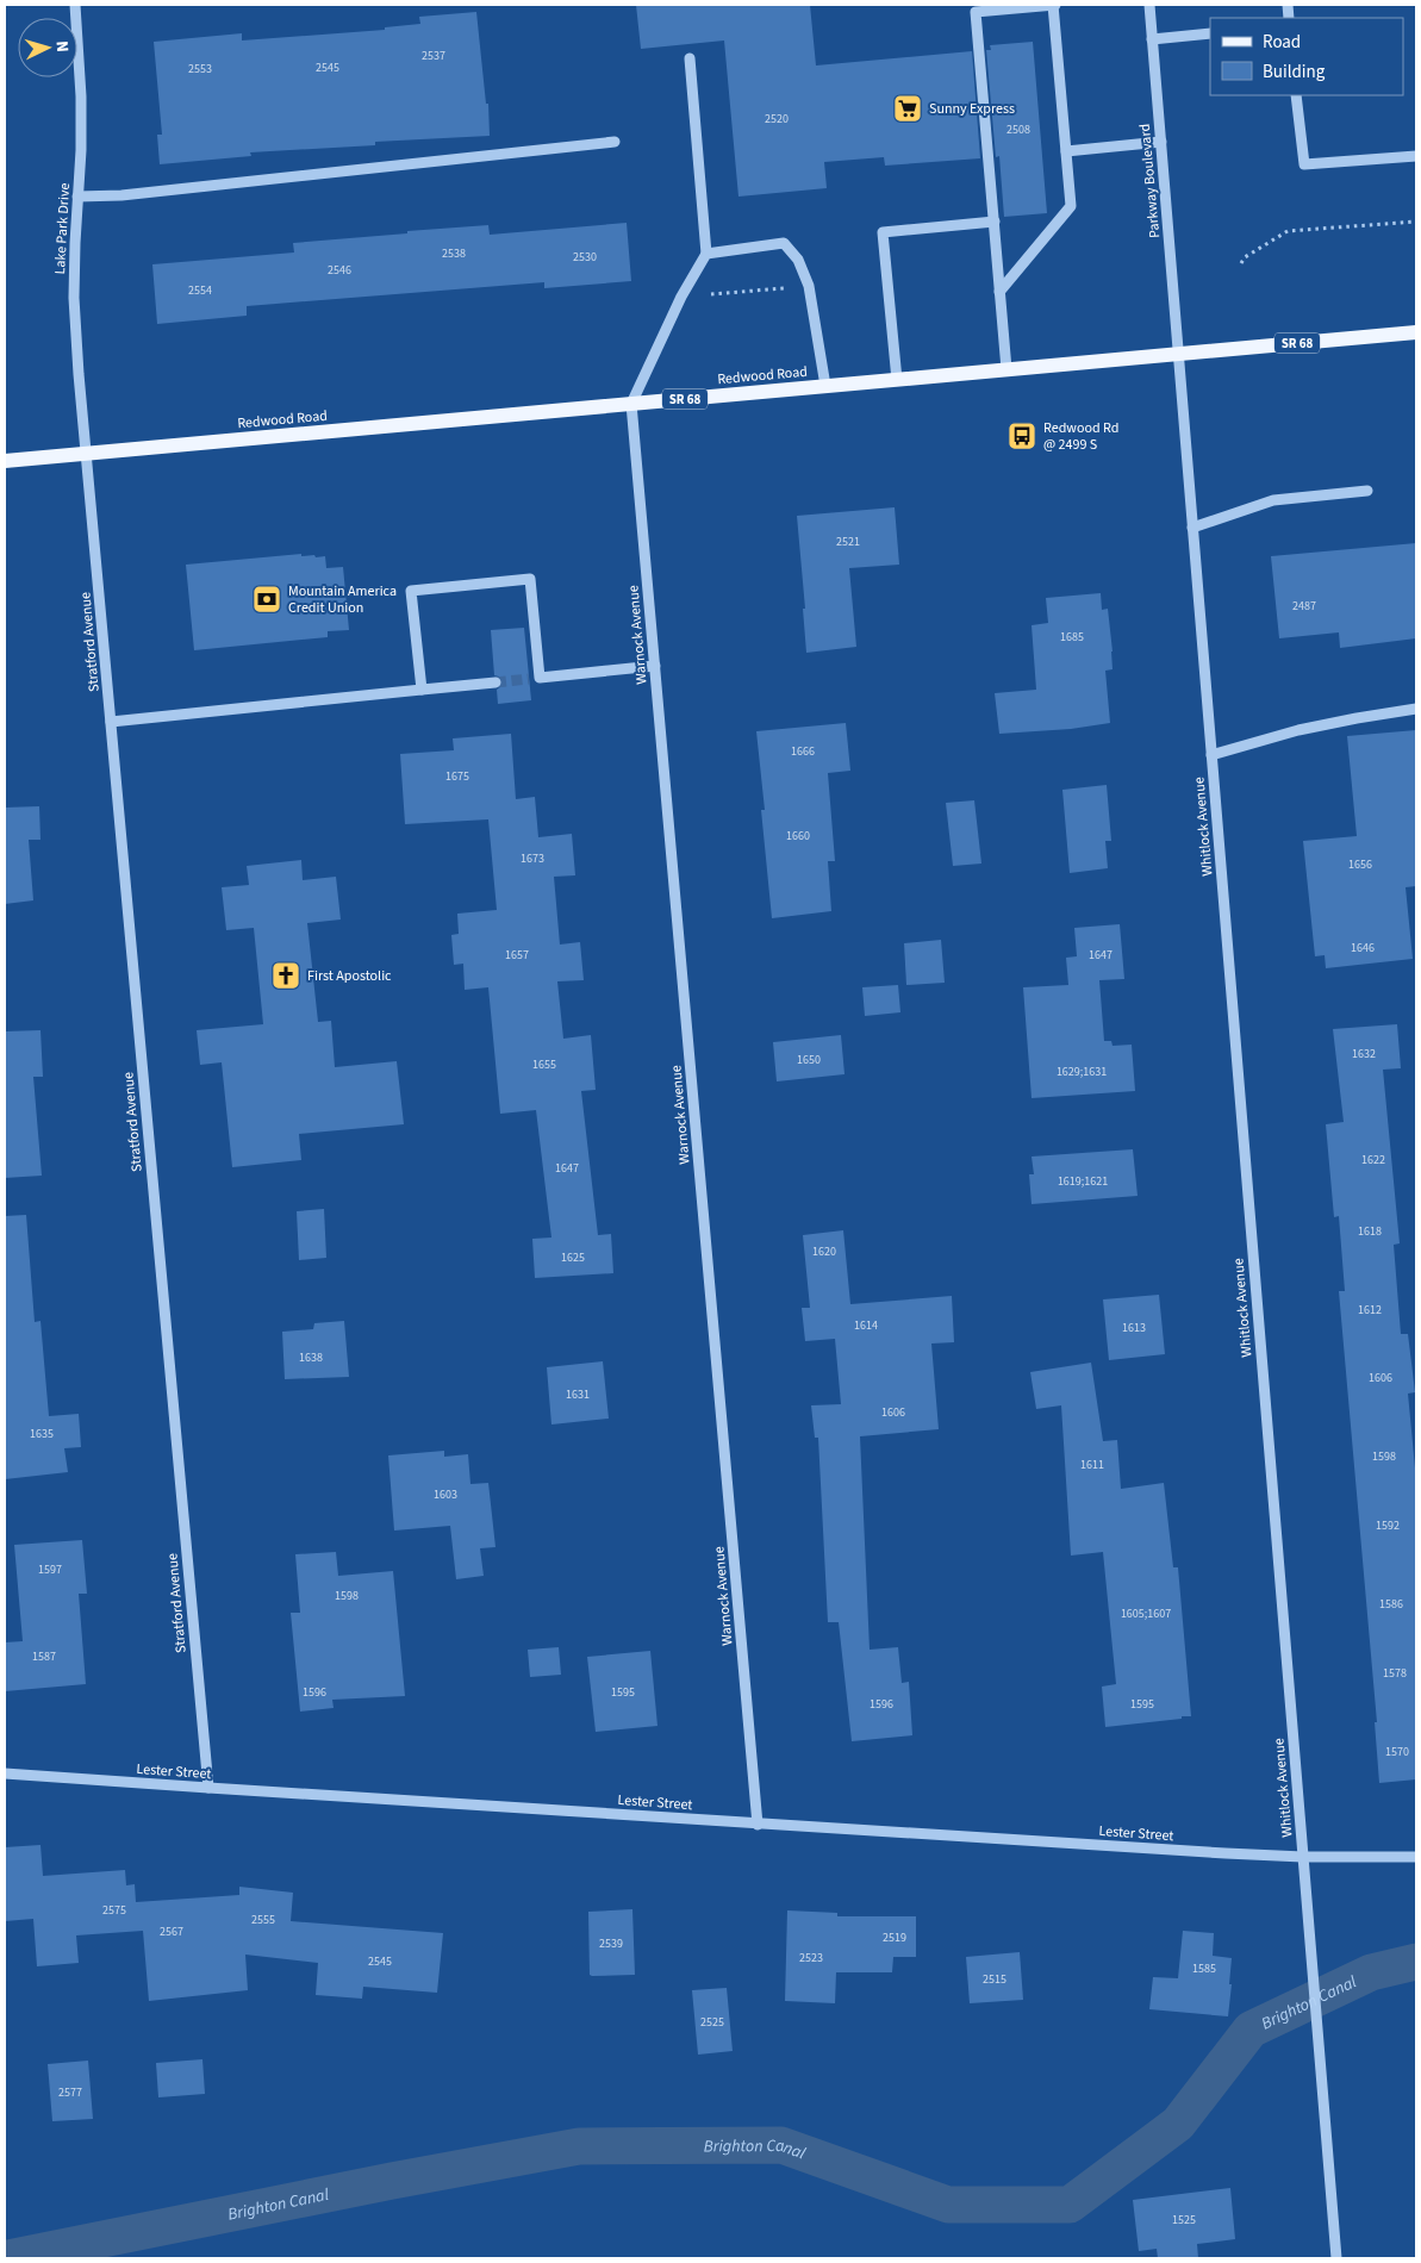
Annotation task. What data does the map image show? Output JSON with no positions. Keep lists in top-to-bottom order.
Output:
{
  "streets": {
    "main road": ["SR 68", "Redwood Road"],
    "street": [
      "Parkway Boulevard",
      "Lake Park Drive",
      "Warnock Avenue",
      "Stratford Avenue",
      "Whitlock Avenue",
      "Lester Street"
    ]
  },
  "crossings": [
    ["Parkway Boulevard", "Redwood Road"],
    ["Parkway Boulevard", "Whitlock Avenue"],
    ["Lake Park Drive", "Redwood Road"],
    ["Lake Park Drive", "Stratford Avenue"],
    ["Redwood Road", "Warnock Avenue"],
    ["Redwood Road", "Stratford Avenue"],
    ["Redwood Road", "Whitlock Avenue"],
    ["Warnock Avenue", "Lester Street"],
    ["Stratford Avenue", "Lester Street"],
    ["Whitlock Avenue", "Lester Street"]
  ],
  "water": ["Brighton Canal"],
  "places": {
    "supermarket": ["Sunny Express"],
    "bus stop": ["Redwood Rd @ 2499 S"],
    "bank": ["Mountain America Credit Union"],
    "church": ["First Apostolic"]
  },
  "house_numbers": [
    "2537",
    "2545",
    "2553",
    "2520",
    "2508",
    "2538",
    "2530",
    "2546",
    "2554",
    "2521",
    "2487",
    "1685",
    "1666",
    "1675",
    "1660",
    "1673",
    "1656",
    "1646",
    "1657",
    "1647",
    "1632",
    "1650",
    "1655",
    "1629;1631",
    "1622",
    "1647",
    "1619;1621",
    "1618",
    "1620",
    "1625",
    "1612",
    "1614",
    "1613",
    "1638",
    "1606",
    "1631",
    "1606",
    "1635",
    "1598",
    "1611",
    "1603",
    "1592",
    "1597",
    "1598",
    "1586",
    "1605;1607",
    "1587",
    "1578",
    "1596",
    "1595",
    "1596",
    "1595",
    "1570",
    "2575",
    "2555",
    "2567",
    "2519",
    "2539",
    "2523",
    "2545",
    "1585",
    "2515",
    "2525",
    "2577",
    "1525"
  ],
  "legend": ["Road", "Building"],
  "north": "right"
}
